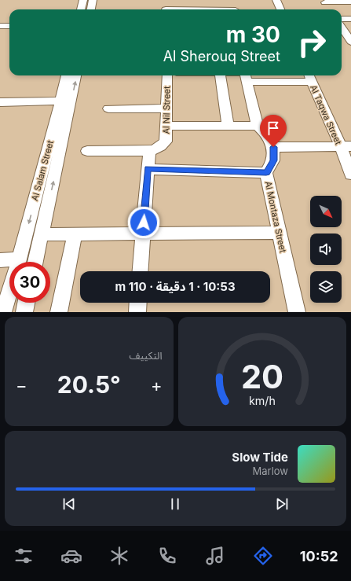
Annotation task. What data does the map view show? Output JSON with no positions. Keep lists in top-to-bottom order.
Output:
{
  "streets": {
    "street": [
      "Al Nil Street",
      "Al Taqwa Street",
      "Al Salam Street",
      "Al Montaza Street"
    ]
  },
  "north": "bottom right",
  "page": {
    "turn": ["30 m", "Al Sherouq Street"],
    "limit": "30",
    "trip": "10:53 · 1 دقيقة · 110 m",
    "tile": "التكييف",
    "heat": ["−", "20.5°", "+"],
    "song": ["Slow Tide", "Marlow"],
    "tabs": "10:52",
    "gauge": ["20", "km/h"]
  }
}
